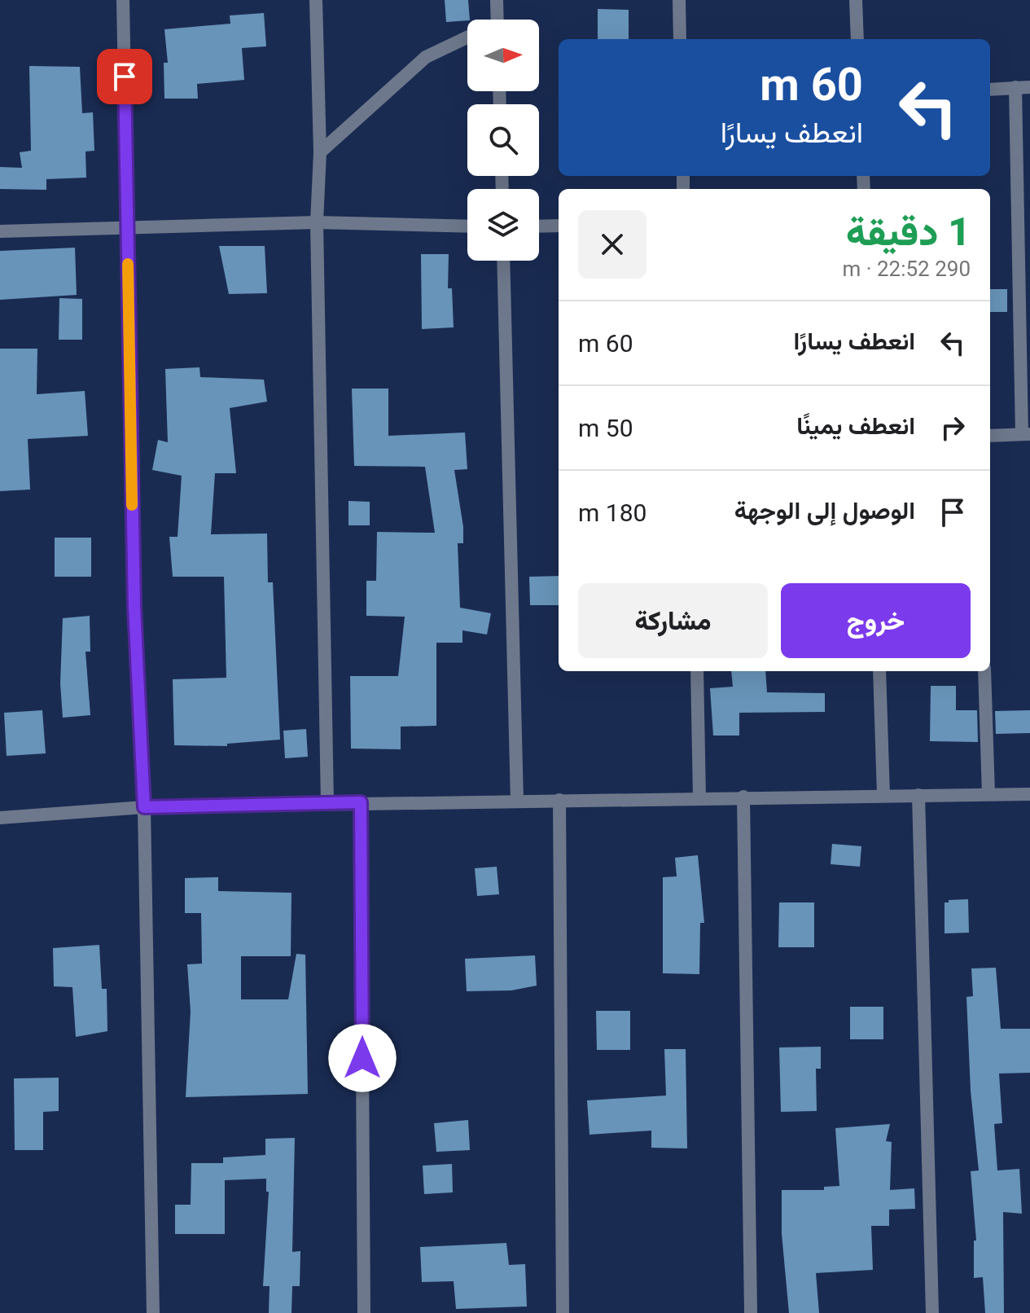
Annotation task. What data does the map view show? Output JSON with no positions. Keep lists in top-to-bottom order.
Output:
{
  "north": "right",
  "page": {
    "turn": ["60 m", "انعطف يسارًا"],
    "heading": ["1 دقيقة", "290 m · 22:52"],
    "list": [
      {
        "name": "انعطف يسارًا",
        "value": "60 m"
      },
      {
        "name": "انعطف يمينًا",
        "value": "50 m"
      },
      {
        "name": "الوصول إلى الوجهة",
        "value": "180 m"
      }
    ],
    "buttons": ["خروج", "مشاركة"]
  }
}
